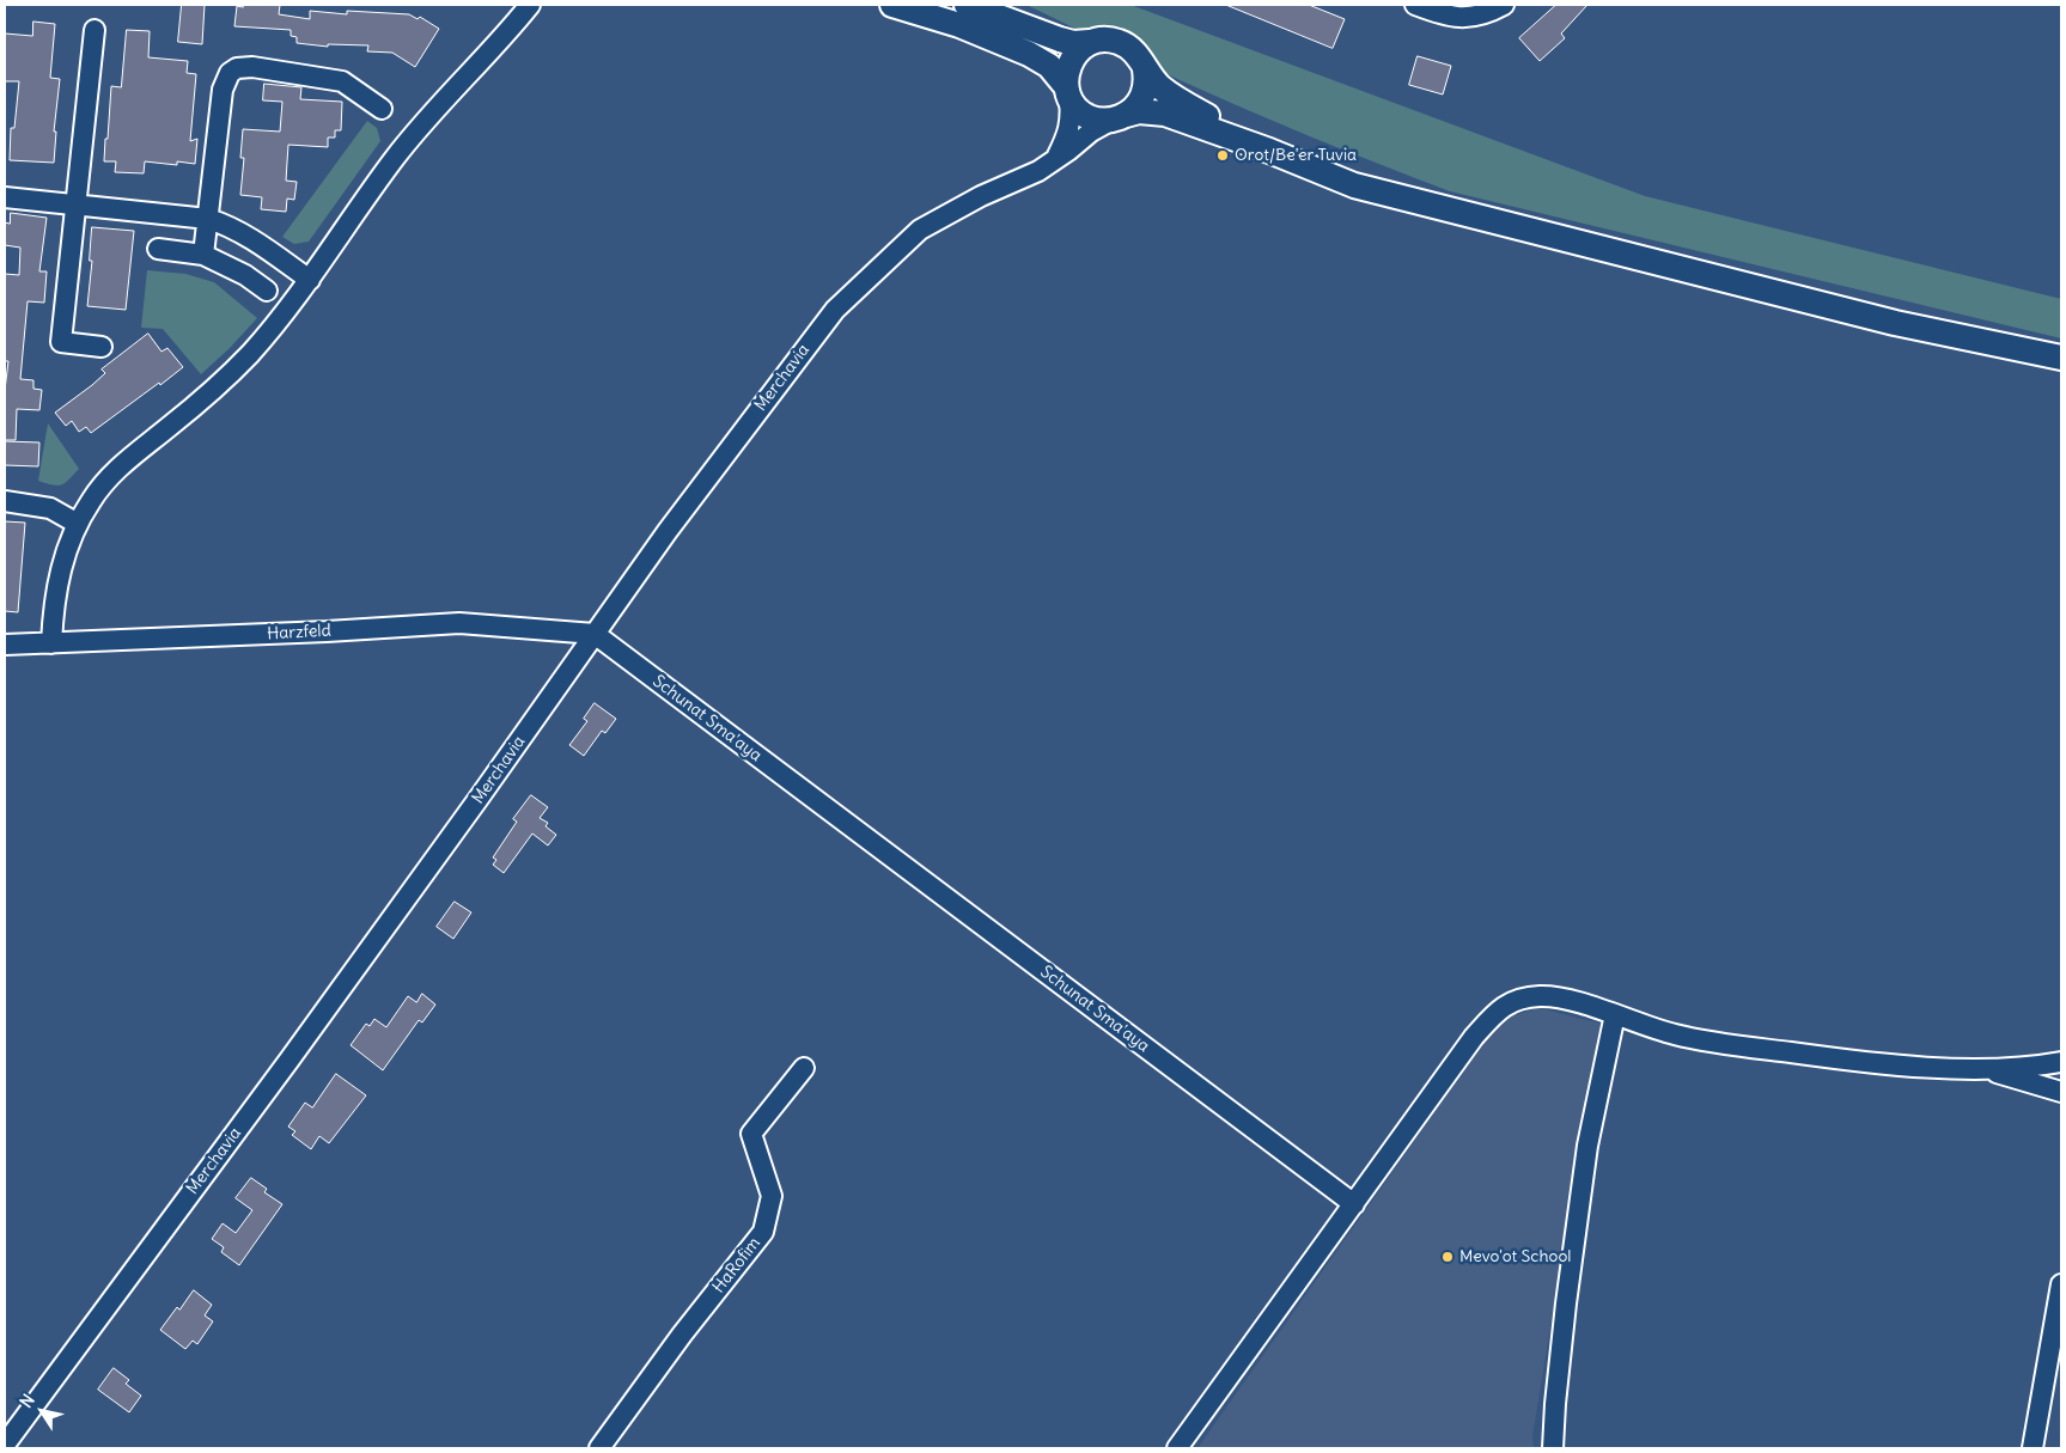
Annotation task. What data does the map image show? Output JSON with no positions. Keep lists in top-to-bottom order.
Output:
{
  "streets": {
    "street": [
      "Merchavia",
      "Harzfeld",
      "Schunat Sma'aya",
      "HaRofim"
    ]
  },
  "crossings": [
    ["Merchavia", "Harzfeld"],
    ["Merchavia", "Schunat Sma'aya"],
    ["Harzfeld", "Schunat Sma'aya"]
  ],
  "places": ["Orot/Be'er Tuvia", "Mevo'ot School"],
  "north": "top left"
}
